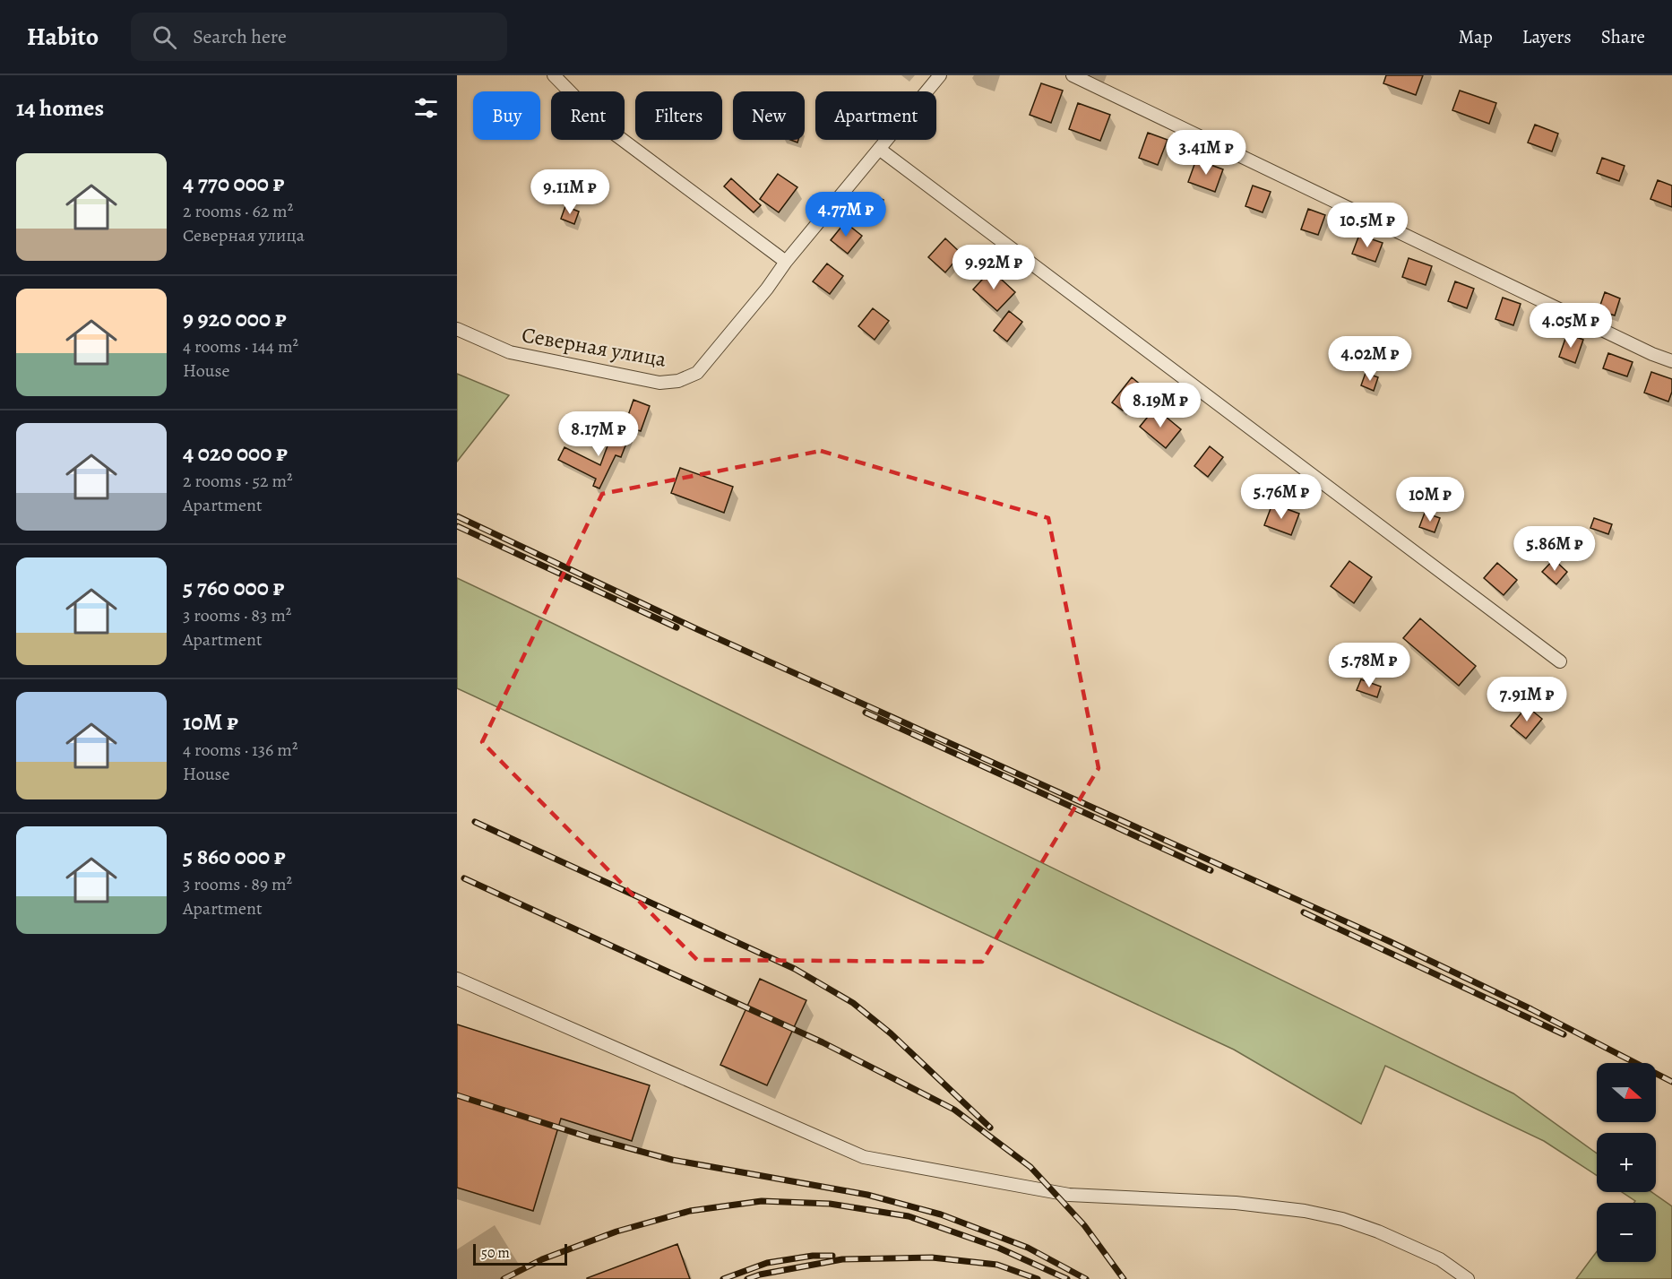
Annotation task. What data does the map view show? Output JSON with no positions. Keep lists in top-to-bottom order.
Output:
{
  "streets": {
    "street": ["Северная улица"]
  },
  "scale_bar": "50 m",
  "north": "right",
  "page": {
    "header": "Habito",
    "search": "Search here",
    "nav": ["Map", "Layers", "Share"],
    "heading": "14 homes",
    "chip": [
      "Buy",
      "Rent",
      "Filters",
      "New",
      "Apartment"
    ],
    "price": [
      "3.41M ₽",
      "9.11M ₽",
      "4.77M ₽",
      "10.5M ₽",
      "9.92M ₽",
      "4.05M ₽",
      "4.02M ₽",
      "8.19M ₽",
      "8.17M ₽",
      "5.76M ₽",
      "10M ₽",
      "5.86M ₽",
      "5.78M ₽",
      "7.91M ₽"
    ],
    "list": [
      {
        "name": "4 770 000 ₽",
        "note": "2 rooms · 62 m² · Северная улица"
      },
      {
        "name": "9 920 000 ₽",
        "note": "4 rooms · 144 m² · House"
      },
      {
        "name": "4 020 000 ₽",
        "note": "2 rooms · 52 m² · Apartment"
      },
      {
        "name": "5 760 000 ₽",
        "note": "3 rooms · 83 m² · Apartment"
      },
      {
        "name": "10M ₽",
        "note": "4 rooms · 136 m² · House"
      },
      {
        "name": "5 860 000 ₽",
        "note": "3 rooms · 89 m² · Apartment"
      }
    ],
    "map_buttons": ["+", "−"],
    "scale": "50 m"
  }
}
